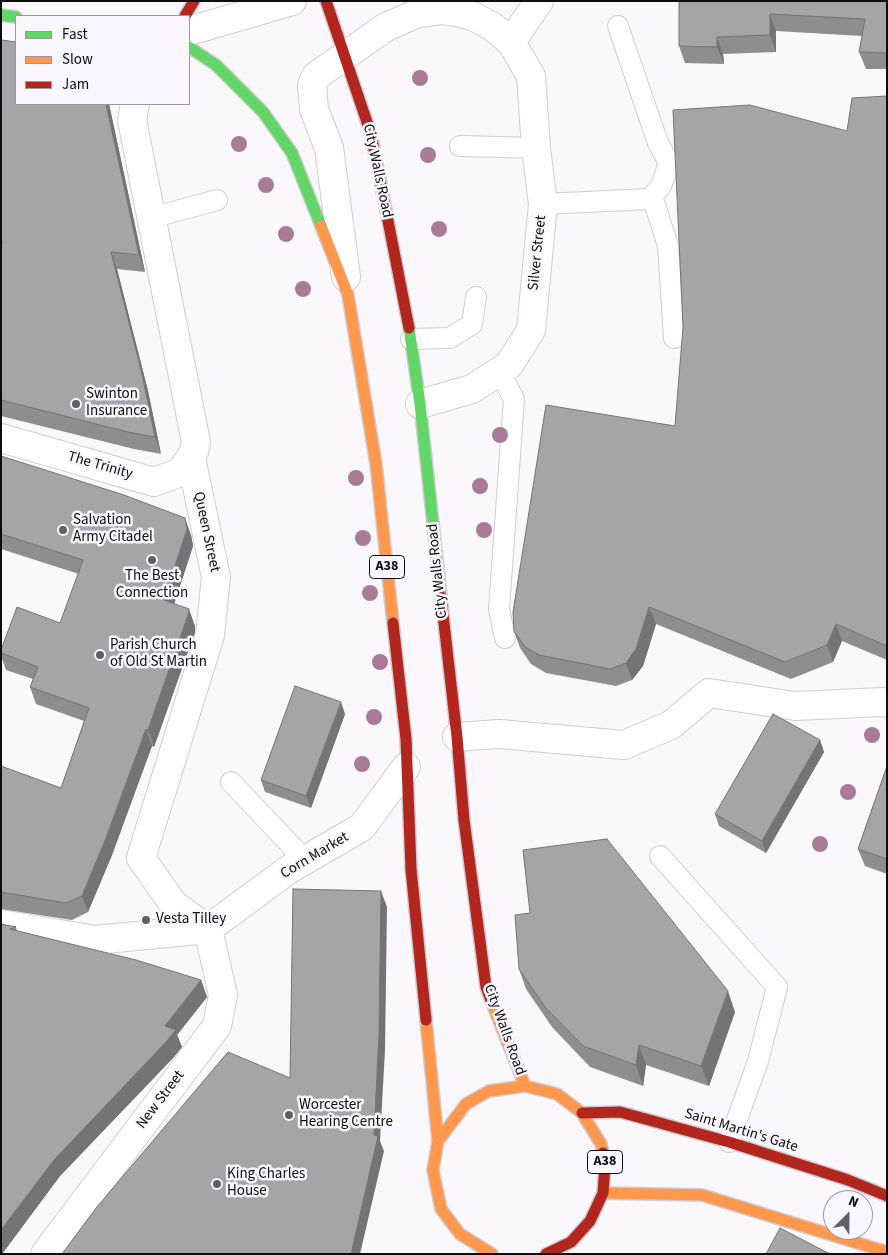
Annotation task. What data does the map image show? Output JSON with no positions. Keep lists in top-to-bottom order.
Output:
{
  "streets": {
    "main road": ["City Walls Road", "A38", "Saint Martin's Gate"],
    "street": [
      "Silver Street",
      "The Trinity",
      "Queen Street",
      "Corn Market",
      "New Street"
    ]
  },
  "crossings": [
    ["City Walls Road", "Silver Street"],
    ["City Walls Road", "A38"],
    ["The Trinity", "Queen Street"],
    ["Queen Street", "Corn Market"],
    ["Queen Street", "New Street"],
    ["A38", "Corn Market"],
    ["A38", "Saint Martin's Gate"],
    ["Corn Market", "New Street"]
  ],
  "places": [
    "Swinton Insurance",
    "Salvation Army Citadel",
    "The Best Connection",
    "Parish Church of Old St Martin",
    "Vesta Tilley",
    "Worcester Hearing Centre",
    "King Charles House"
  ],
  "legend": ["Fast", "Slow", "Jam"],
  "north": "top right"
}
